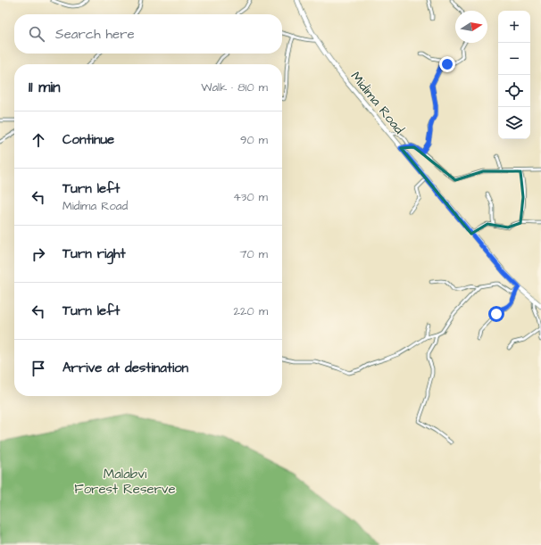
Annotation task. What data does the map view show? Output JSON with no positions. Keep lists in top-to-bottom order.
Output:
{
  "streets": {
    "main road": ["Midima Road"]
  },
  "parks": ["Malabvi Forest Reserve"],
  "north": "right",
  "page": {
    "map_buttons": ["+", "−"],
    "search": "Search here",
    "heading": ["11 min", "Walk · 810 m"],
    "list": [
      ["Continue", "90 m"],
      ["Turn left", "Midima Road", "430 m"],
      ["Turn right", "70 m"],
      ["Turn left", "220 m"],
      "Arrive at destination"
    ]
  }
}
